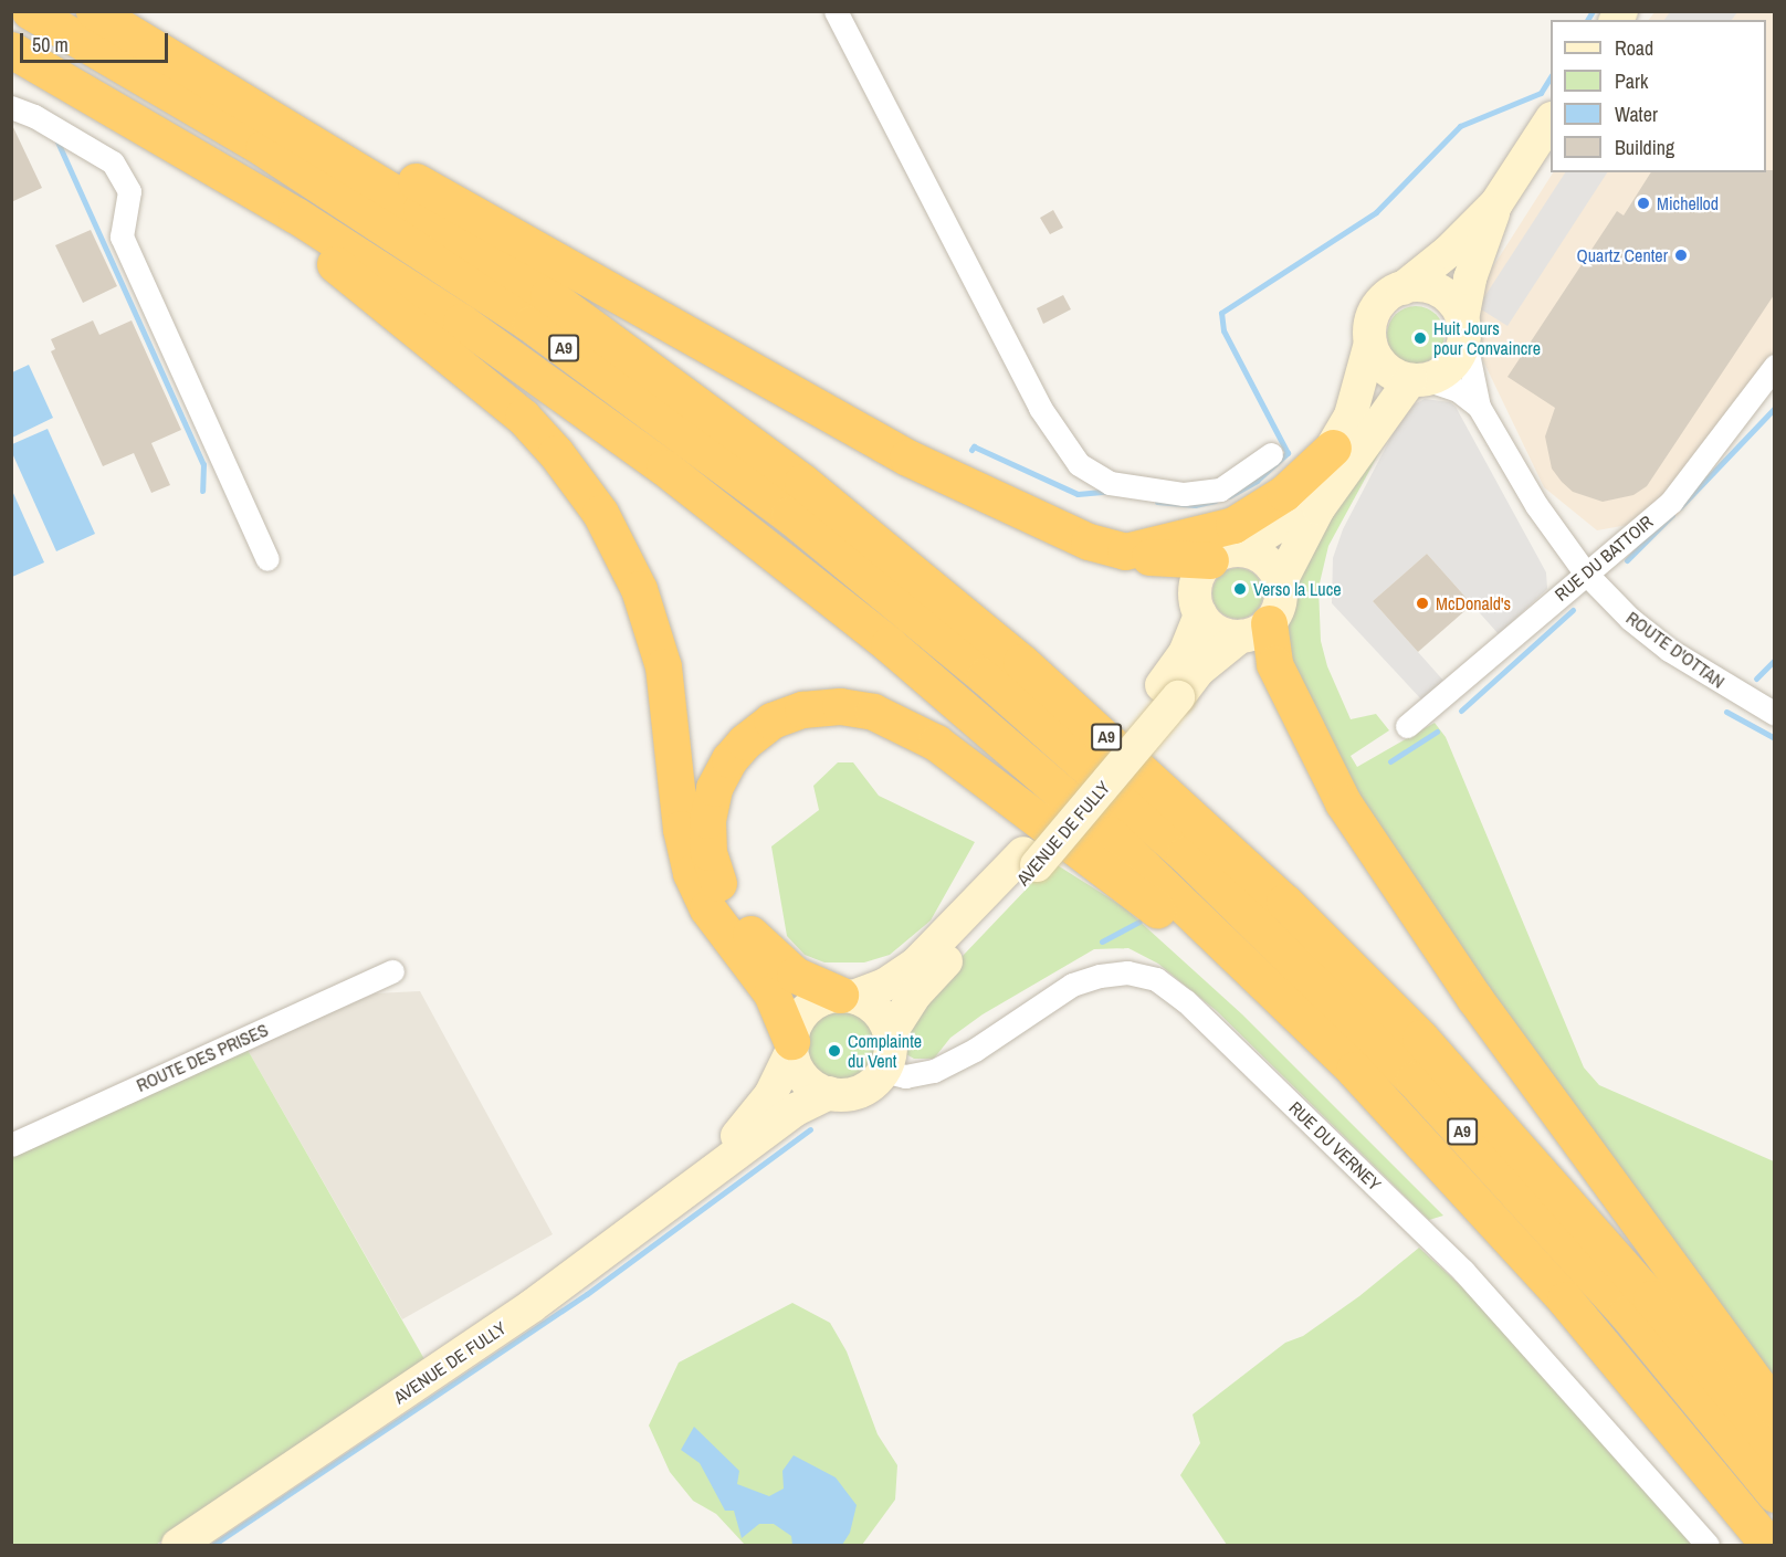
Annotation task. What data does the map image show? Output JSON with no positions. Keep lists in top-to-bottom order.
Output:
{
  "streets": {
    "highway": ["A9"],
    "main road": ["AVENUE DE FULLY"],
    "street": [
      "RUE DU BATTOIR",
      "ROUTE D'OTTAN",
      "ROUTE DES PRISES",
      "RUE DU VERNEY"
    ]
  },
  "crossings": [
    ["RUE DU BATTOIR", "ROUTE D'OTTAN"],
    ["AVENUE DE FULLY", "RUE DU VERNEY"]
  ],
  "places": [
    "Michellod",
    "Quartz Center",
    "Huit Jours pour Convaincre",
    "Verso la Luce",
    "McDonald's",
    "Complainte du Vent"
  ],
  "legend": [
    "Road",
    "Park",
    "Water",
    "Building"
  ],
  "scale_bar": "50 m"
}
